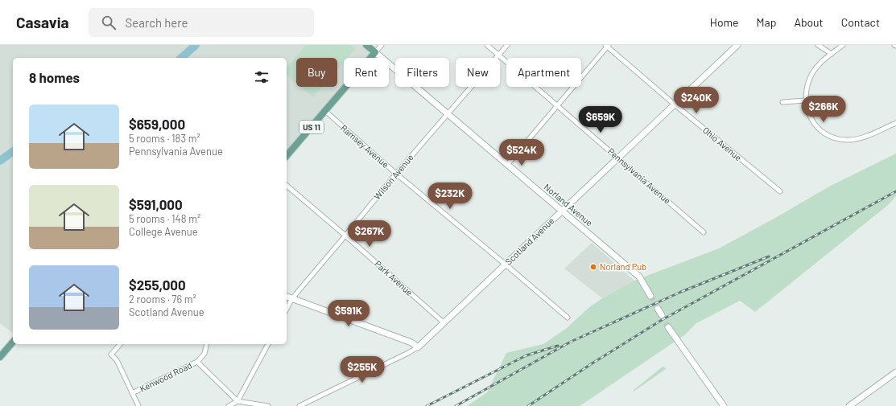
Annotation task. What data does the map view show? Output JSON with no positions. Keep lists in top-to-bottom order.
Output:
{
  "streets": {
    "main road": ["US 11", "Norland Avenue"],
    "street": [
      "Ohio Avenue",
      "Ramsey Avenue",
      "Pennsylvania Avenue",
      "Wilson Avenue",
      "Scotland Avenue",
      "Park Avenue",
      "Kenwood Road"
    ]
  },
  "crossings": [
    ["US 11", "Ramsey Avenue"],
    ["US 11", "Norland Avenue"],
    ["Ohio Avenue", "Scotland Avenue"],
    ["Ramsey Avenue", "Wilson Avenue"],
    ["Ramsey Avenue", "Scotland Avenue"],
    ["Pennsylvania Avenue", "Wilson Avenue"],
    ["Pennsylvania Avenue", "Scotland Avenue"],
    ["Wilson Avenue", "Norland Avenue"],
    ["Wilson Avenue", "Park Avenue"],
    ["Norland Avenue", "Scotland Avenue"],
    ["Scotland Avenue", "Park Avenue"]
  ],
  "places": ["Norland Pub"],
  "page": {
    "header": "Casavia",
    "search": "Search here",
    "nav": [
      "Home",
      "Map",
      "About",
      "Contact"
    ],
    "chip": [
      "Buy",
      "Rent",
      "Filters",
      "New",
      "Apartment"
    ],
    "heading": "8 homes",
    "price": [
      "$240K",
      "$266K",
      "$659K",
      "$524K",
      "$232K",
      "$267K",
      "$591K",
      "$255K"
    ],
    "list": [
      {
        "name": "$659,000",
        "note": "5 rooms · 183 m² · Pennsylvania Avenue"
      },
      {
        "name": "$591,000",
        "note": "5 rooms · 148 m² · College Avenue"
      },
      {
        "name": "$255,000",
        "note": "2 rooms · 76 m² · Scotland Avenue"
      }
    ]
  }
}
